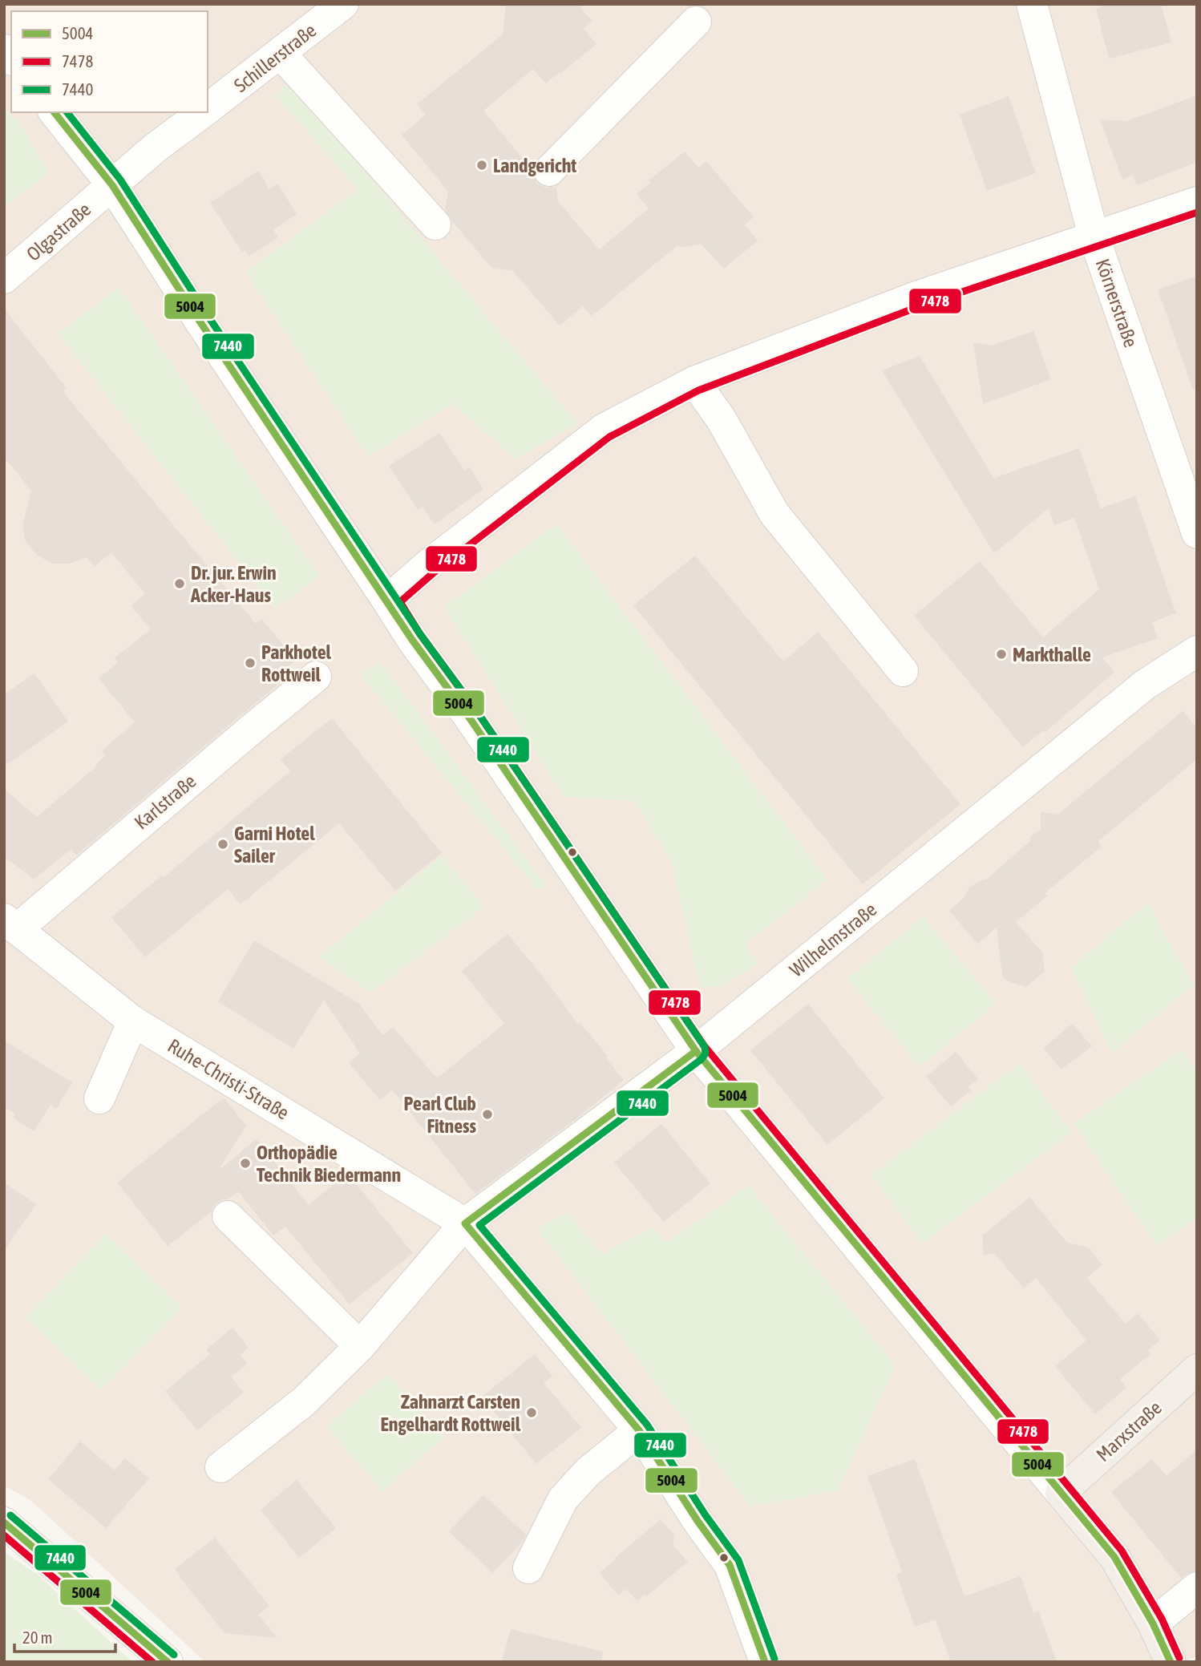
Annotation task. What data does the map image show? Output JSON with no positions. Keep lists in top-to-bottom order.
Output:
{
  "streets": {
    "main road": ["Marxstraße"],
    "street": [
      "Schillerstraße",
      "Olgastraße",
      "Körnerstraße",
      "Karlstraße",
      "Wilhelmstraße",
      "Ruhe-Christi-Straße"
    ]
  },
  "crossings": [
    ["Schillerstraße", "Olgastraße"],
    ["Karlstraße", "Ruhe-Christi-Straße"],
    ["Wilhelmstraße", "Ruhe-Christi-Straße"]
  ],
  "places": [
    "Landgericht",
    "Dr. jur. Erwin Acker-Haus",
    "Markthalle",
    "Parkhotel Rottweil",
    "Garni Hotel Sailer",
    "Pearl Club Fitness",
    "Orthopädie Technik Biedermann",
    "Zahnarzt Carsten Engelhardt Rottweil"
  ],
  "lines": ["transit line 5004", "transit line 7440", "transit line 7478"],
  "legend": ["5004", "7478", "7440"],
  "scale_bar": "20 m"
}
